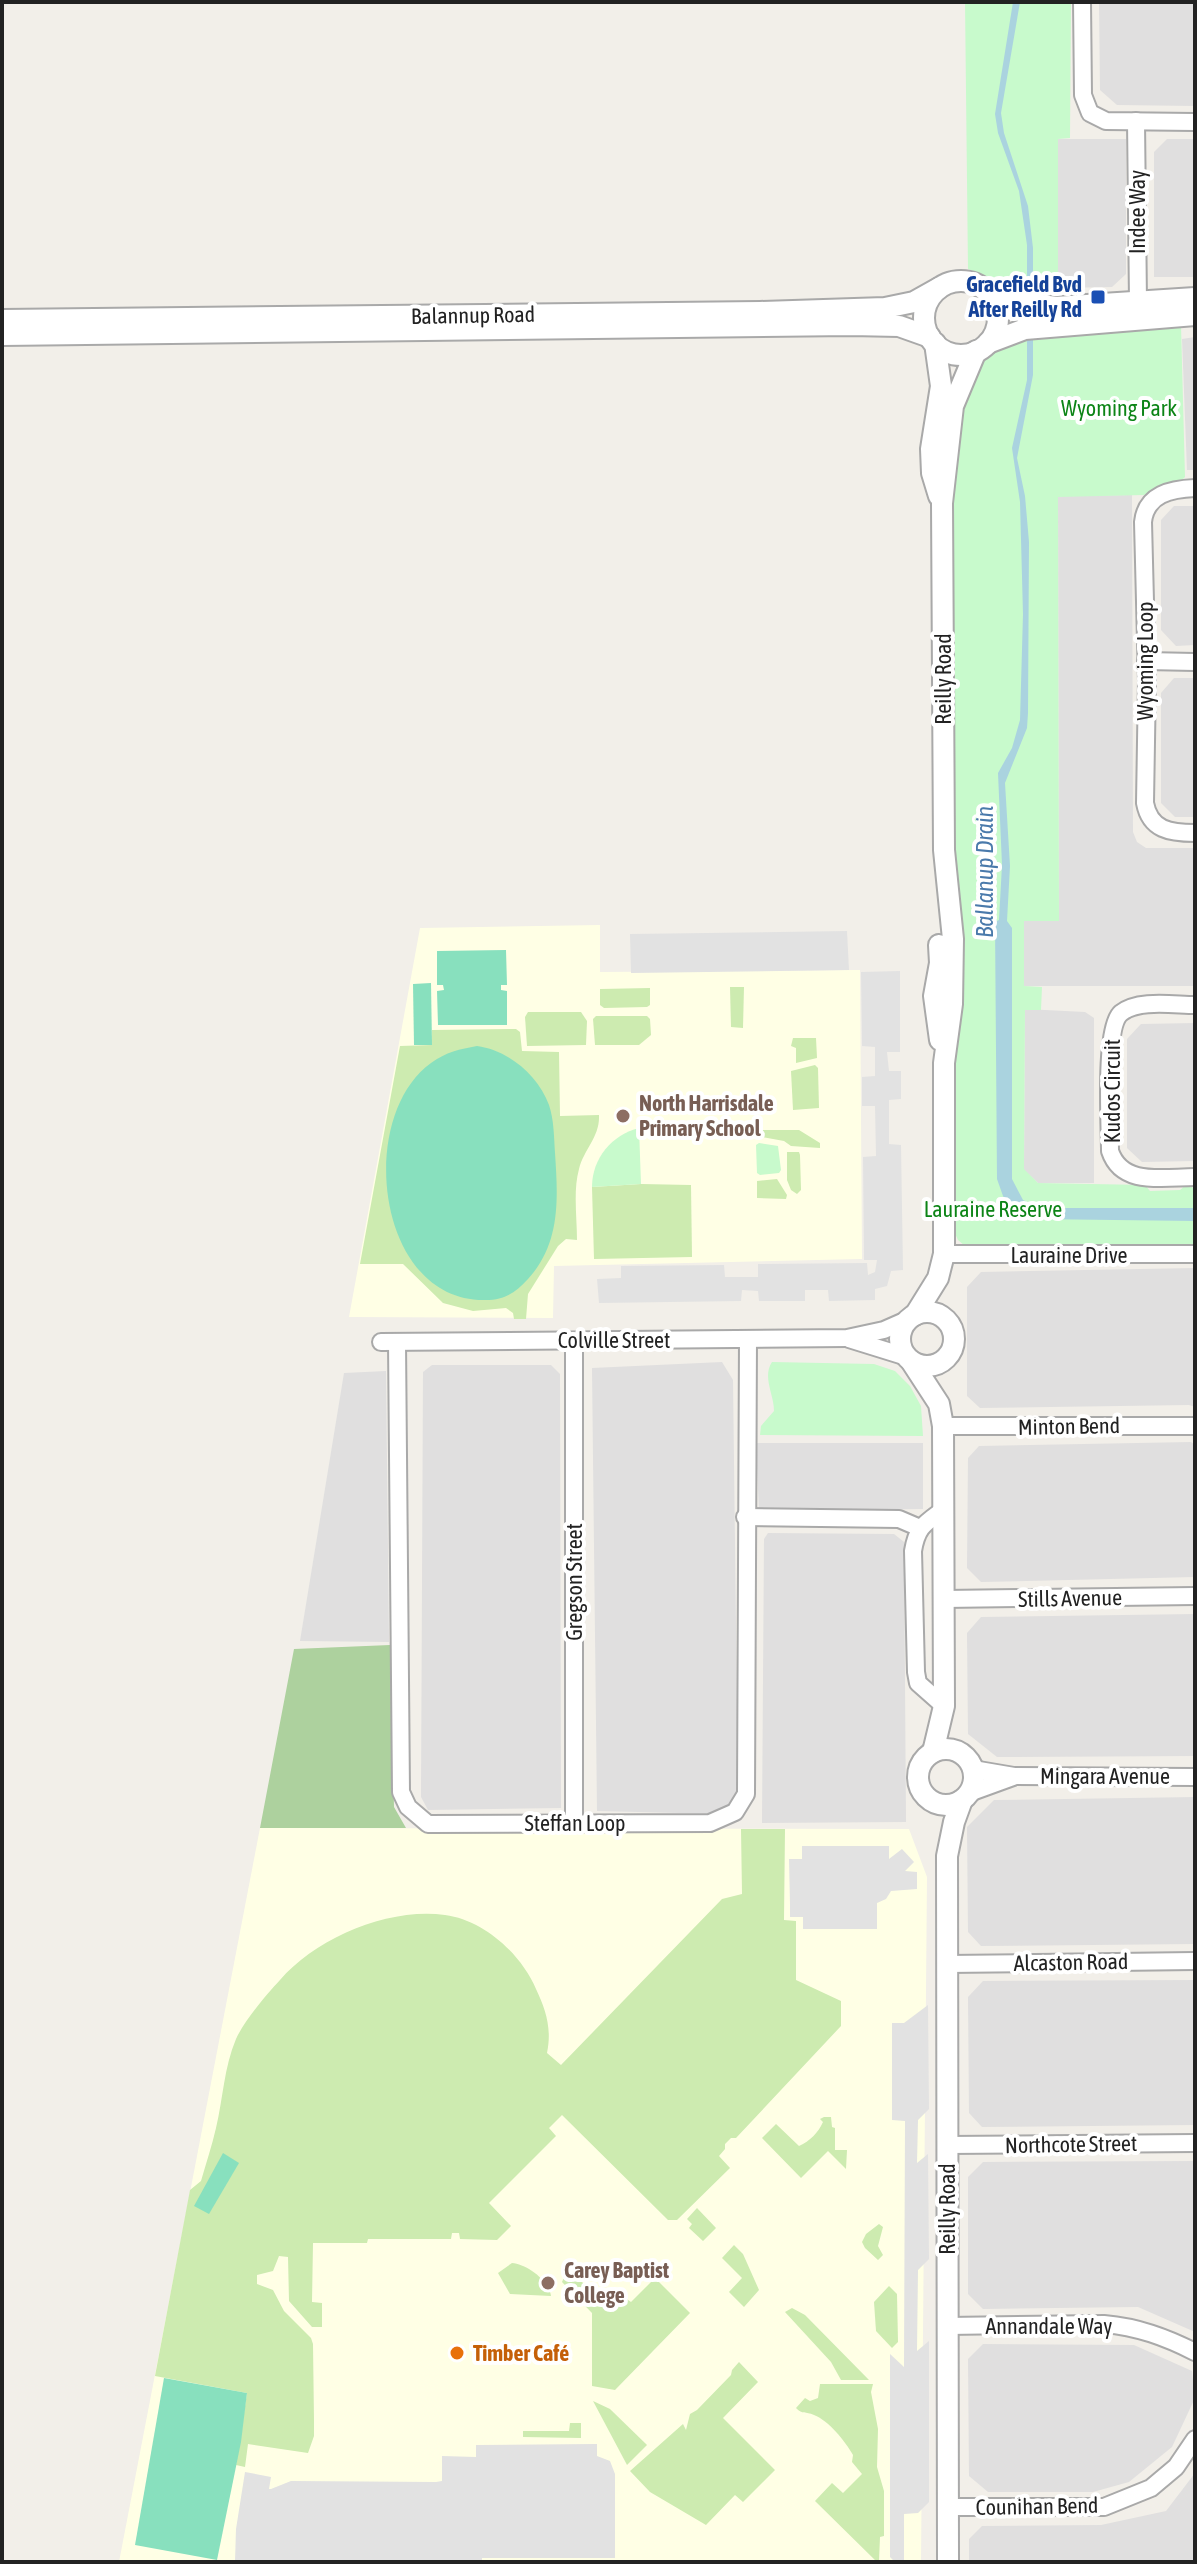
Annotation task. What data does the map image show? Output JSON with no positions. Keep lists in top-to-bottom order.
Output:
{
  "streets": {
    "street": [
      "Indee Way",
      "Balannup Road",
      "Wyoming Loop",
      "Reilly Road",
      "Kudos Circuit",
      "Lauraine Drive",
      "Colville Street",
      "Minton Bend",
      "Gregson Street",
      "Stills Avenue",
      "Mingara Avenue",
      "Steffan Loop",
      "Alcaston Road",
      "Northcote Street",
      "Annandale Way",
      "Counihan Bend"
    ]
  },
  "crossings": [
    ["Balannup Road", "Reilly Road"],
    ["Reilly Road", "Lauraine Drive"],
    ["Reilly Road", "Colville Street"],
    ["Reilly Road", "Mingara Avenue"],
    ["Reilly Road", "Alcaston Road"],
    ["Reilly Road", "Northcote Street"],
    ["Reilly Road", "Annandale Way"],
    ["Reilly Road", "Counihan Bend"],
    ["Colville Street", "Gregson Street"],
    ["Colville Street", "Steffan Loop"],
    ["Gregson Street", "Steffan Loop"]
  ],
  "water": ["Ballanup Drain"],
  "parks": ["Wyoming Park", "Lauraine Reserve"],
  "places": {
    "transit": ["Gracefield Bvd After Reilly Rd"],
    "other": ["North Harrisdale Primary School", "Carey Baptist College", "Timber Café"]
  }
}
